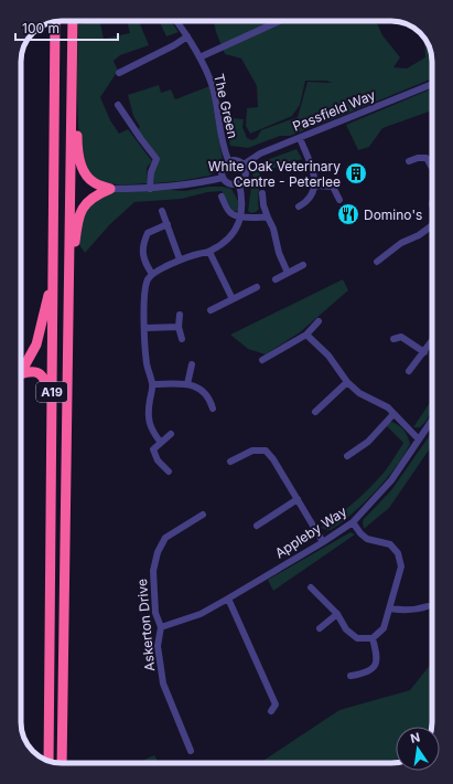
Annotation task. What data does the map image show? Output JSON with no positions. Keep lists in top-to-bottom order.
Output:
{
  "streets": {
    "highway": ["A19"],
    "street": [
      "The Green",
      "Passfield Way",
      "Appleby Way",
      "Askerton Drive"
    ]
  },
  "crossings": [
    ["The Green", "Passfield Way"],
    ["Appleby Way", "Askerton Drive"]
  ],
  "places": {
    "building": ["White Oak Veterinary Centre - Peterlee"],
    "restaurant": ["Domino's"]
  },
  "scale_bar": "100 m",
  "north": "top"
}
